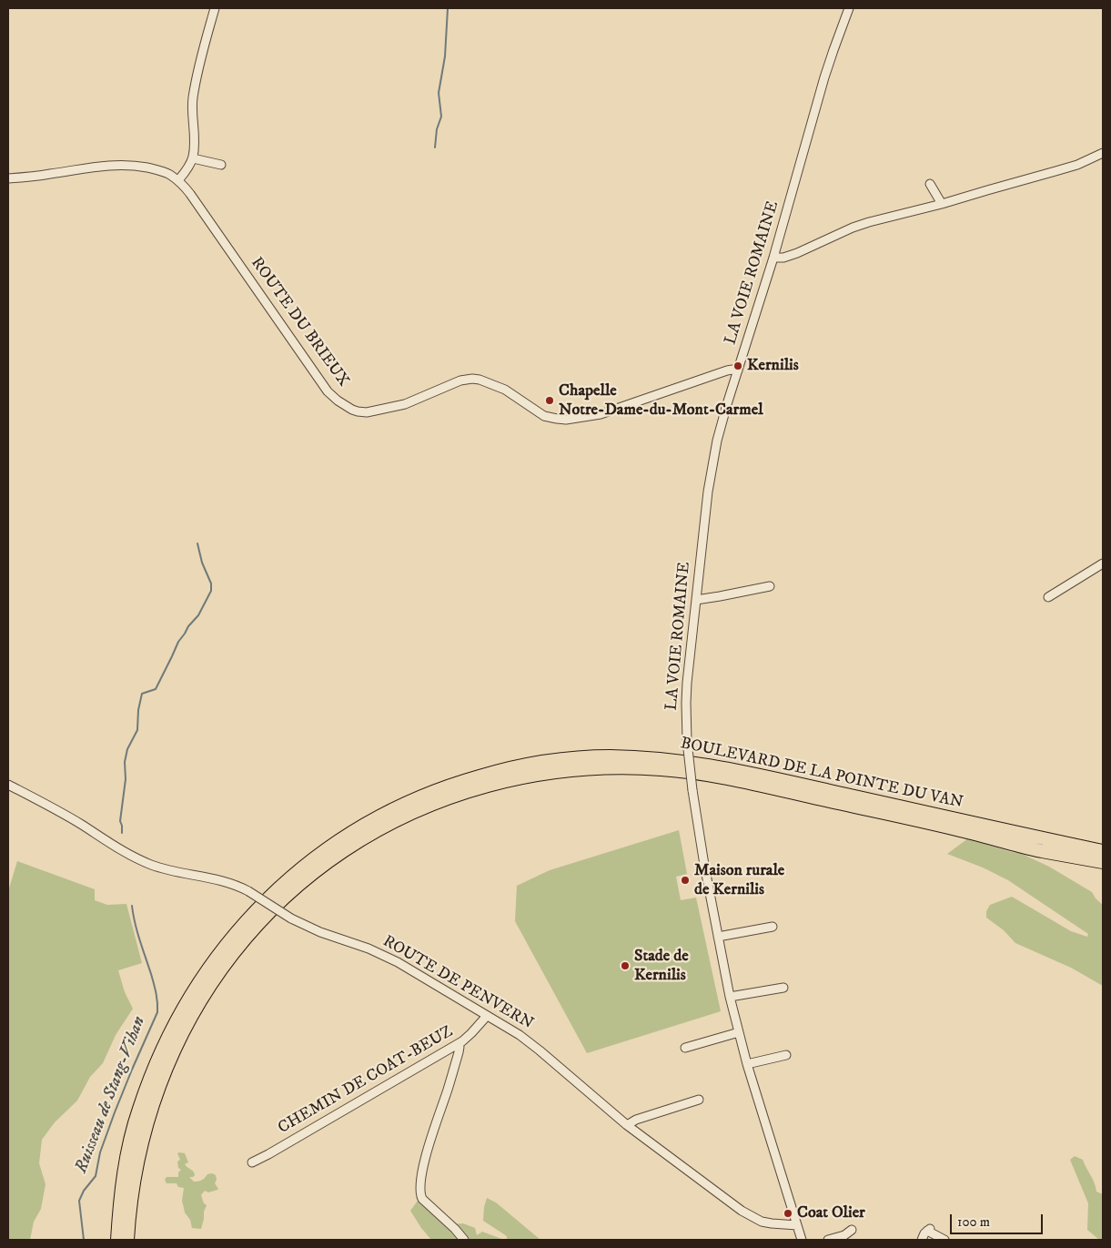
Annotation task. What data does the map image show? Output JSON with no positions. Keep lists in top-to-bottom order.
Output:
{
  "streets": {
    "highway": ["BOULEVARD DE LA POINTE DU VAN"],
    "street": [
      "LA VOIE ROMAINE",
      "ROUTE DU BRIEUX",
      "ROUTE DE PENVERN",
      "CHEMIN DE COAT-BEUZ"
    ]
  },
  "crossings": [
    ["LA VOIE ROMAINE", "ROUTE DU BRIEUX"],
    ["ROUTE DE PENVERN", "CHEMIN DE COAT-BEUZ"]
  ],
  "water": ["Ruisseau de Stang-Vihan"],
  "places": [
    "Kernilis",
    "Chapelle Notre-Dame-du-Mont-Carmel",
    "Maison rurale de Kernilis",
    "Stade de Kernilis",
    "Coat Olier"
  ],
  "scale_bar": "100 m"
}
